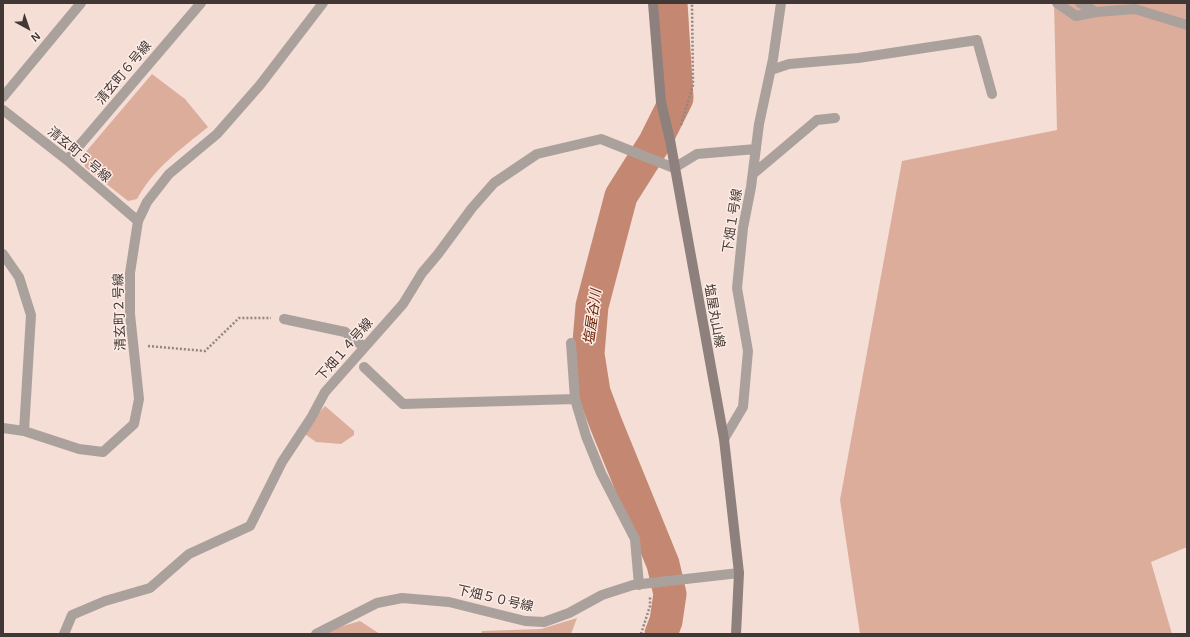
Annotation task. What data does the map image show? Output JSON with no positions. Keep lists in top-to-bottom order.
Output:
{
  "streets": {
    "street": [
      "清玄町６号線",
      "清玄町５号線",
      "下畑１号線",
      "清玄町２号線",
      "塩屋丸山線",
      "下畑１４号線",
      "下畑５０号線"
    ]
  },
  "crossings": [
    ["清玄町６号線", "清玄町５号線"],
    ["清玄町５号線", "清玄町２号線"],
    ["下畑１号線", "塩屋丸山線"],
    ["塩屋丸山線", "下畑１４号線"],
    ["塩屋丸山線", "下畑５０号線"]
  ],
  "water": ["塩屋谷川"],
  "north": "bottom right"
}
